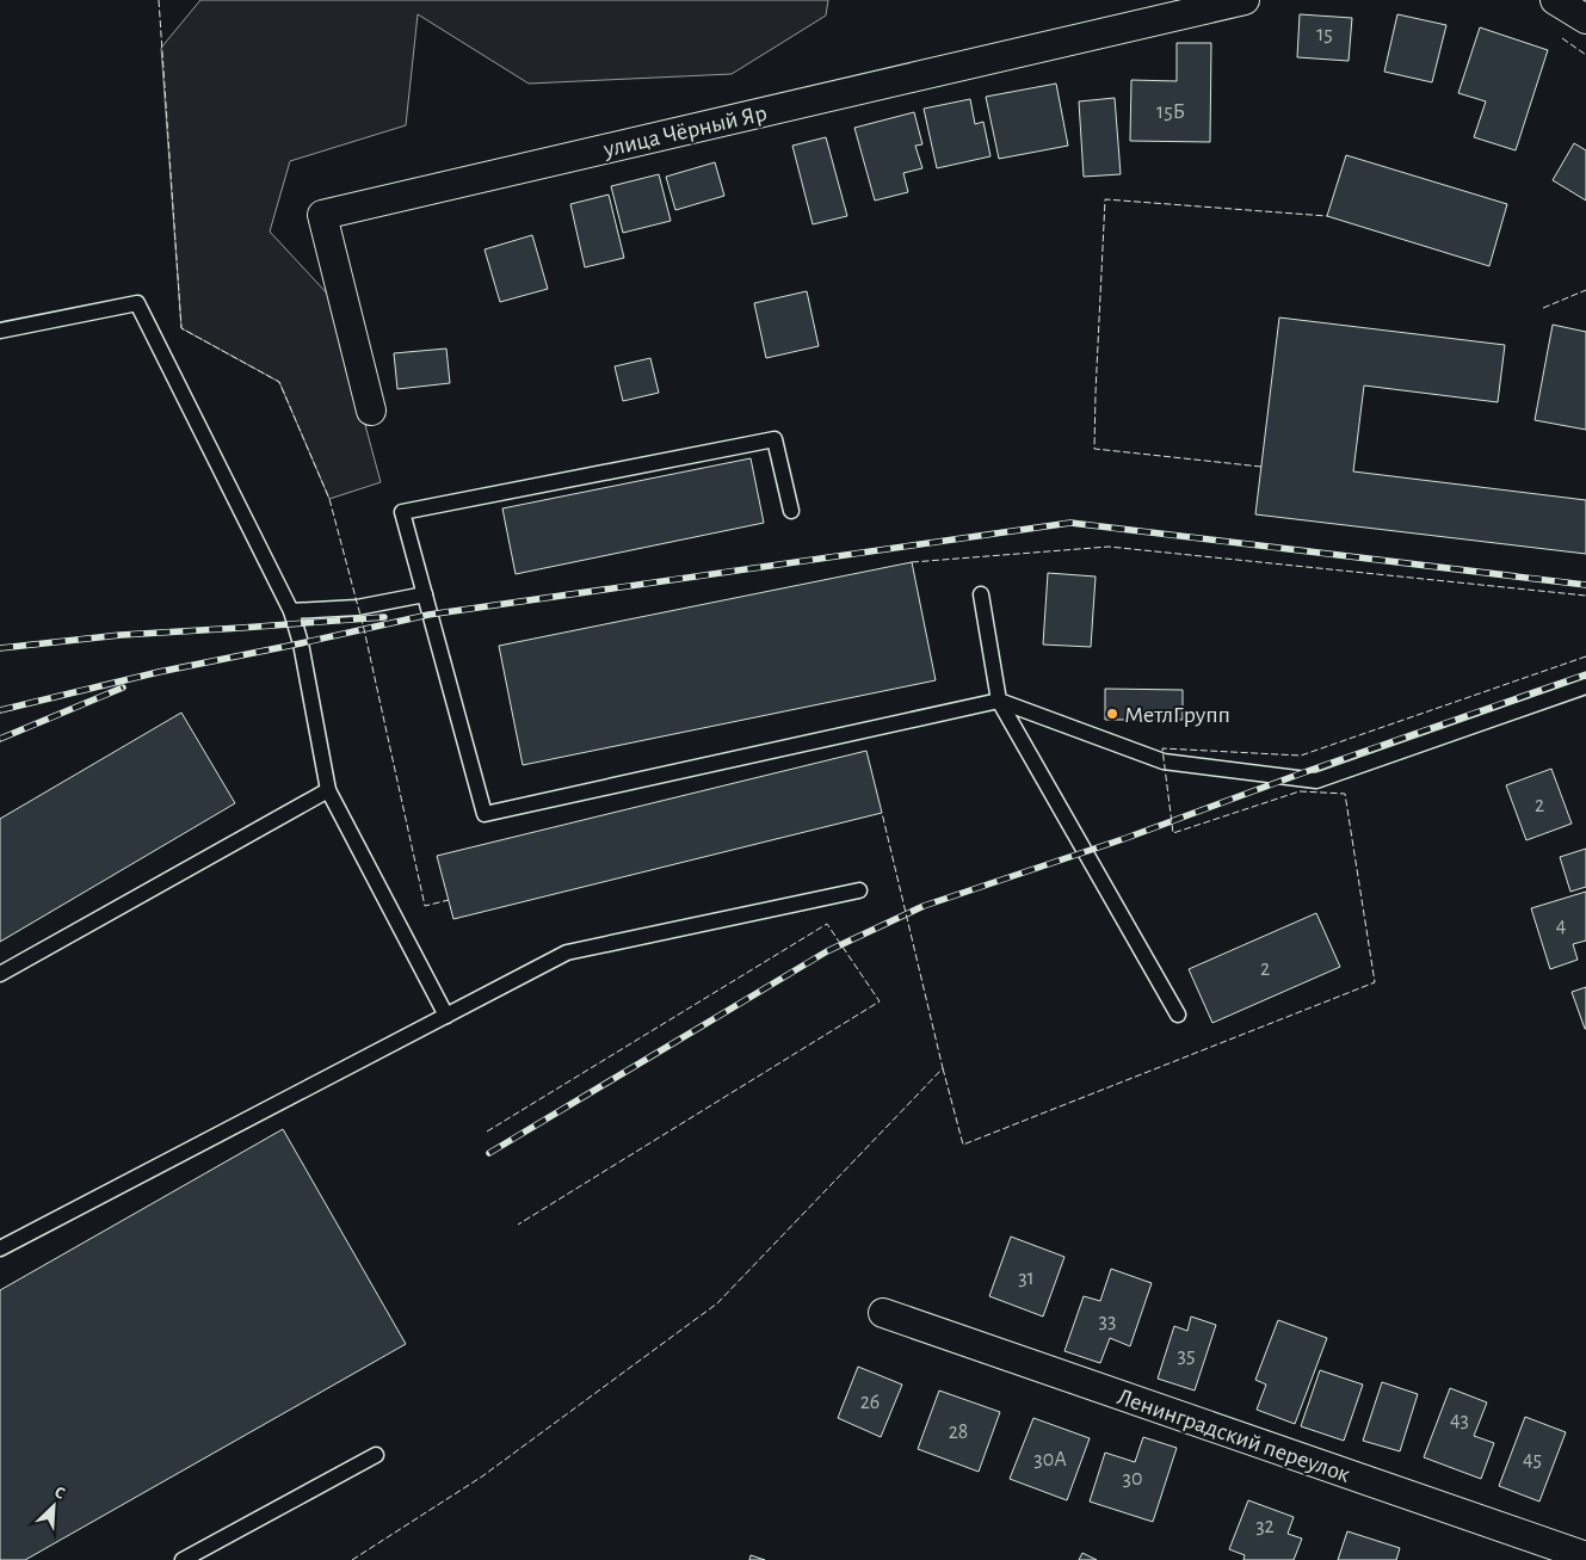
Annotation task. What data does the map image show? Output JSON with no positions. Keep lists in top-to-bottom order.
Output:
{
  "streets": {
    "street": ["улица Чёрный Яр", "Ленинградский переулок"]
  },
  "places": ["МетлГрупп"],
  "house_numbers": [
    "15",
    "15Б",
    "2",
    "4",
    "2",
    "31",
    "33",
    "35",
    "26",
    "43",
    "28",
    "30А",
    "45",
    "30",
    "32"
  ],
  "north": "top right"
}
